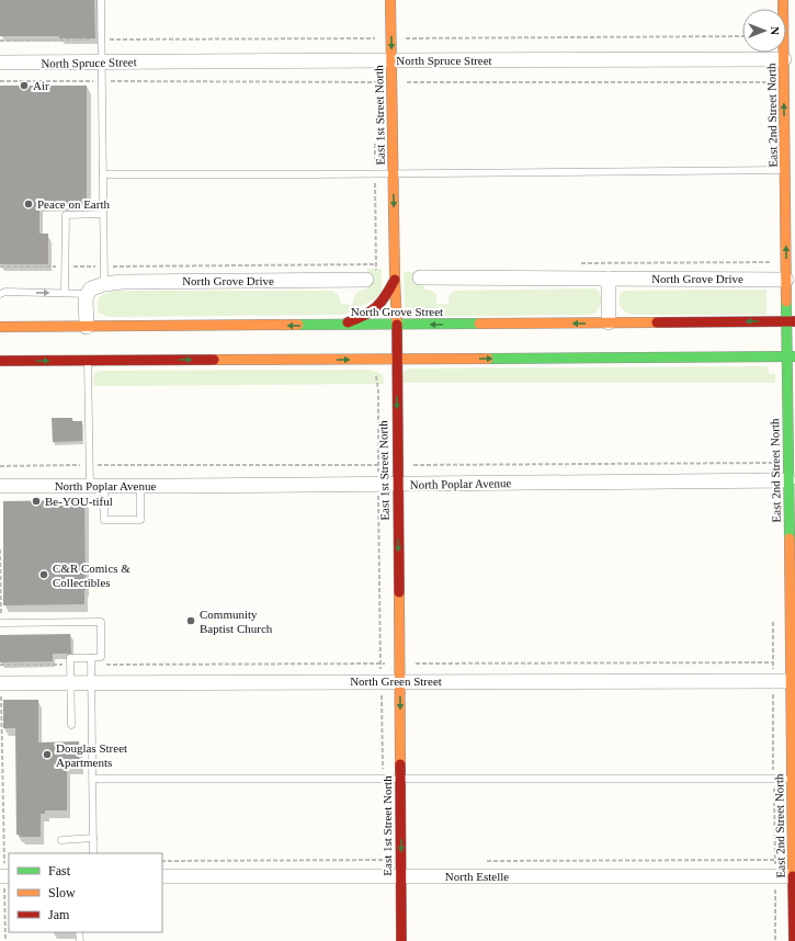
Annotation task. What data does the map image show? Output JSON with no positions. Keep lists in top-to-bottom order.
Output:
{
  "streets": {
    "street": [
      "North Spruce Street",
      "East 1st Street North",
      "East 2nd Street North",
      "North Grove Drive",
      "North Grove Street",
      "North Poplar Avenue",
      "North Green Street",
      "North Estelle"
    ]
  },
  "crossings": [
    ["North Spruce Street", "East 1st Street North"],
    ["North Spruce Street", "East 2nd Street North"],
    ["East 1st Street North", "North Grove Street"],
    ["East 1st Street North", "North Poplar Avenue"],
    ["East 1st Street North", "North Green Street"],
    ["East 1st Street North", "North Estelle"],
    ["East 2nd Street North", "North Grove Drive"],
    ["East 2nd Street North", "North Grove Street"],
    ["East 2nd Street North", "North Poplar Avenue"],
    ["East 2nd Street North", "North Green Street"],
    ["East 2nd Street North", "North Estelle"]
  ],
  "one_way": ["East 1st Street North"],
  "places": [
    "Air",
    "Peace on Earth",
    "Be-YOU-tiful",
    "C&R Comics & Collectibles",
    "Community Baptist Church",
    "Douglas Street Apartments"
  ],
  "legend": ["Fast", "Slow", "Jam"],
  "north": "right"
}
